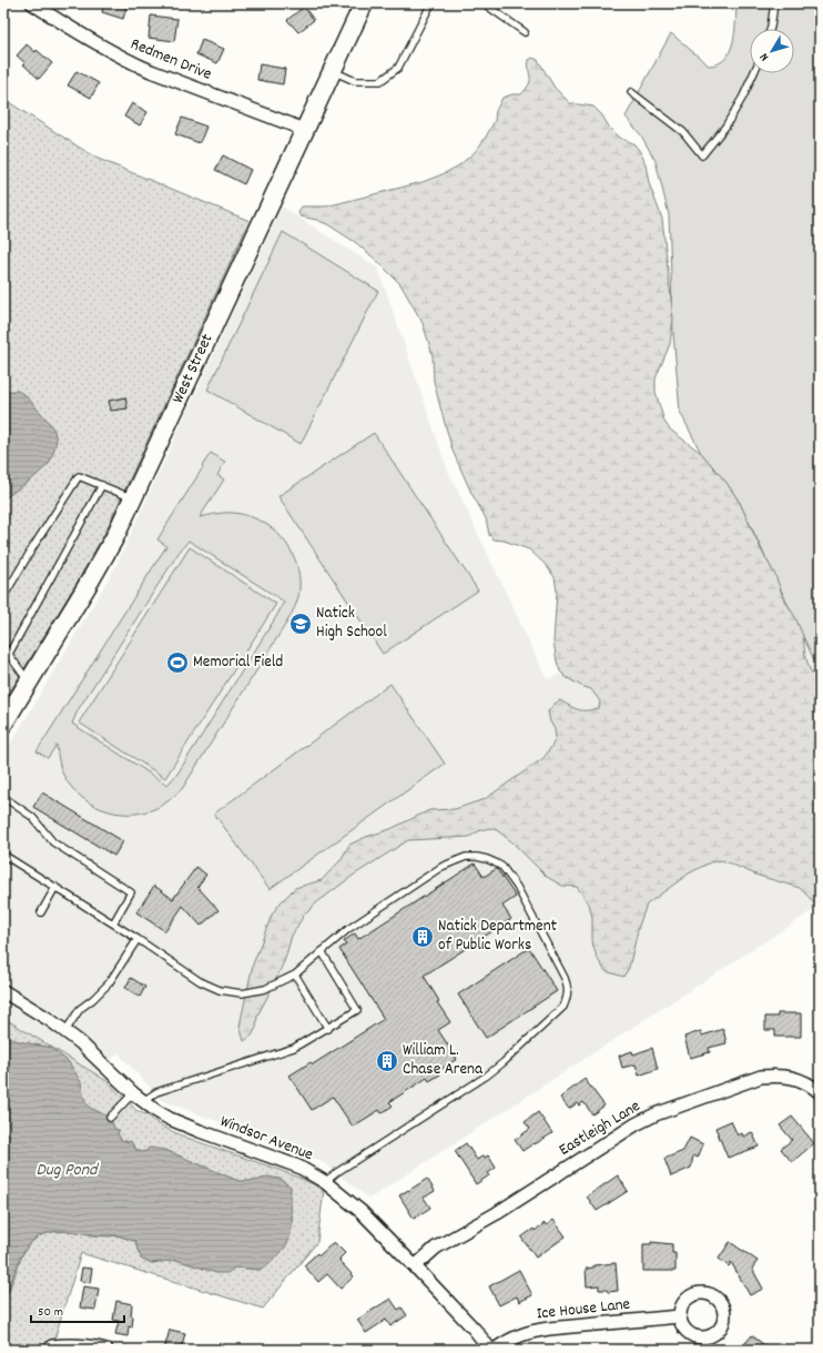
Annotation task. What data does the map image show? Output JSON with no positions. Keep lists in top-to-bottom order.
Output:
{
  "streets": {
    "street": [
      "Redmen Drive",
      "West Street",
      "Eastleigh Lane",
      "Windsor Avenue",
      "Ice House Lane"
    ]
  },
  "crossings": [
    ["Redmen Drive", "West Street"],
    ["Eastleigh Lane", "Windsor Avenue"]
  ],
  "water": ["Dug Pond"],
  "places": {
    "school or university": ["Natick High School"],
    "sports": ["Memorial Field"],
    "building": ["Natick Department of Public Works", "William L. Chase Arena"]
  },
  "scale_bar": "50 m",
  "north": "bottom left"
}
